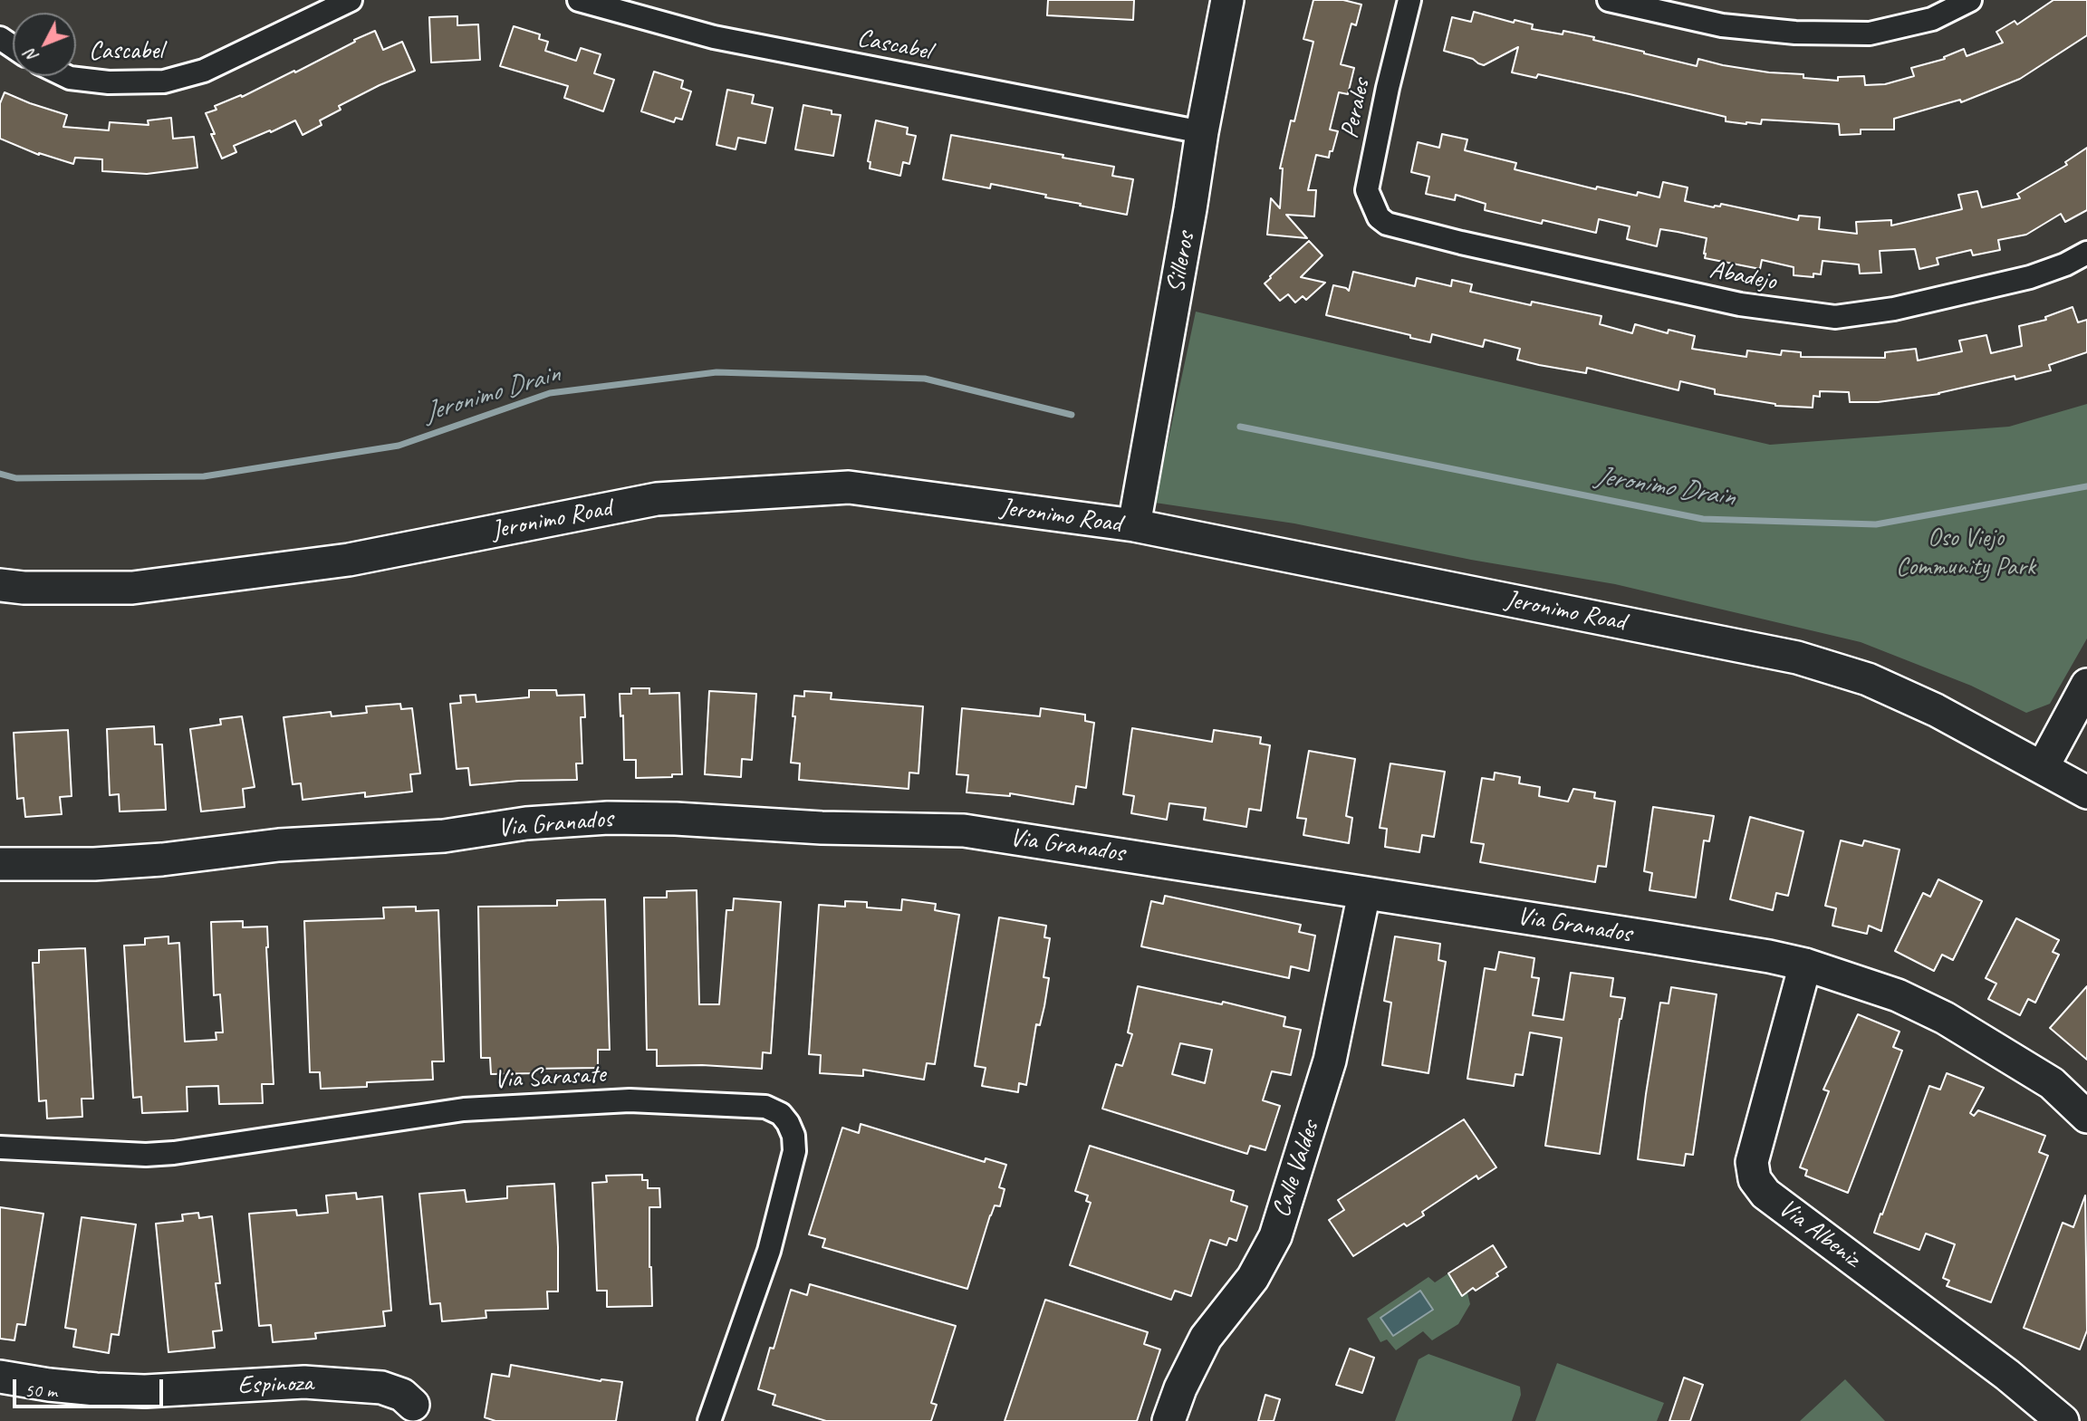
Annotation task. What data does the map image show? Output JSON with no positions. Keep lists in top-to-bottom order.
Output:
{
  "streets": {
    "street": [
      "Cascabel",
      "Perales",
      "Silleros",
      "Abadejo",
      "Jeronimo Road",
      "Via Granados",
      "Via Sarasate",
      "Calle Valdes",
      "Via Albeniz",
      "Espinoza"
    ]
  },
  "crossings": [
    ["Cascabel", "Silleros"],
    ["Perales", "Abadejo"],
    ["Silleros", "Jeronimo Road"],
    ["Via Granados", "Calle Valdes"],
    ["Via Granados", "Via Albeniz"]
  ],
  "water": ["Jeronimo Drain"],
  "parks": ["Oso Viejo Community Park"],
  "scale_bar": "50 m",
  "north": "bottom left"
}
